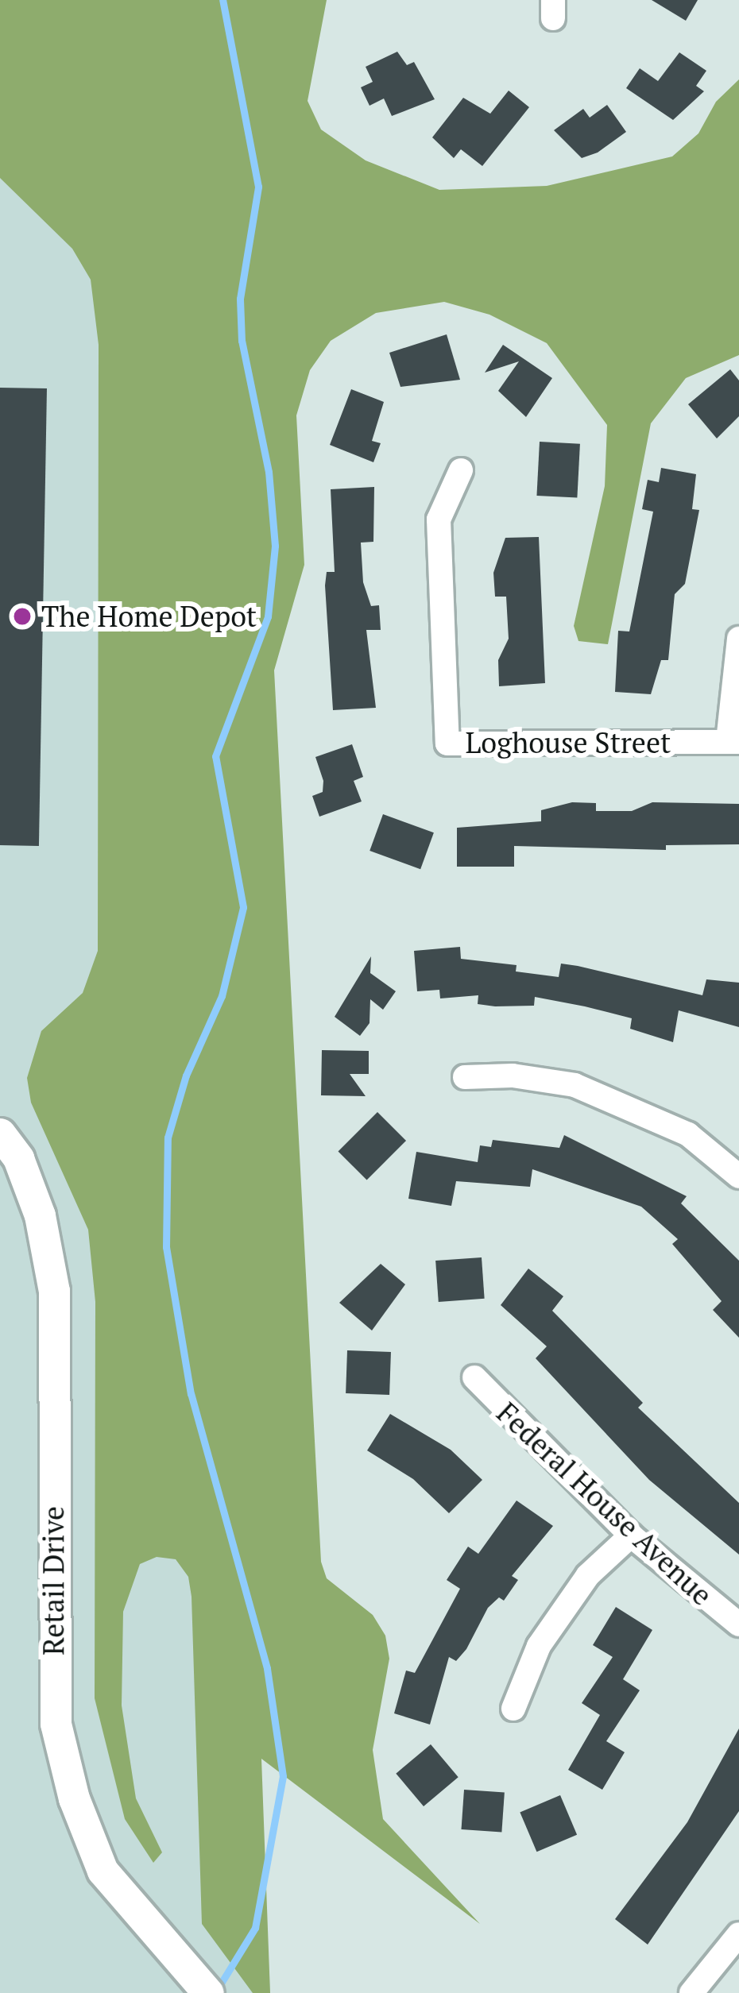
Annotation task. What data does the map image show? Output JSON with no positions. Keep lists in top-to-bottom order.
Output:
{
  "streets": {
    "street": ["Loghouse Street", "Federal House Avenue", "Retail Drive"]
  },
  "places": ["The Home Depot"]
}
